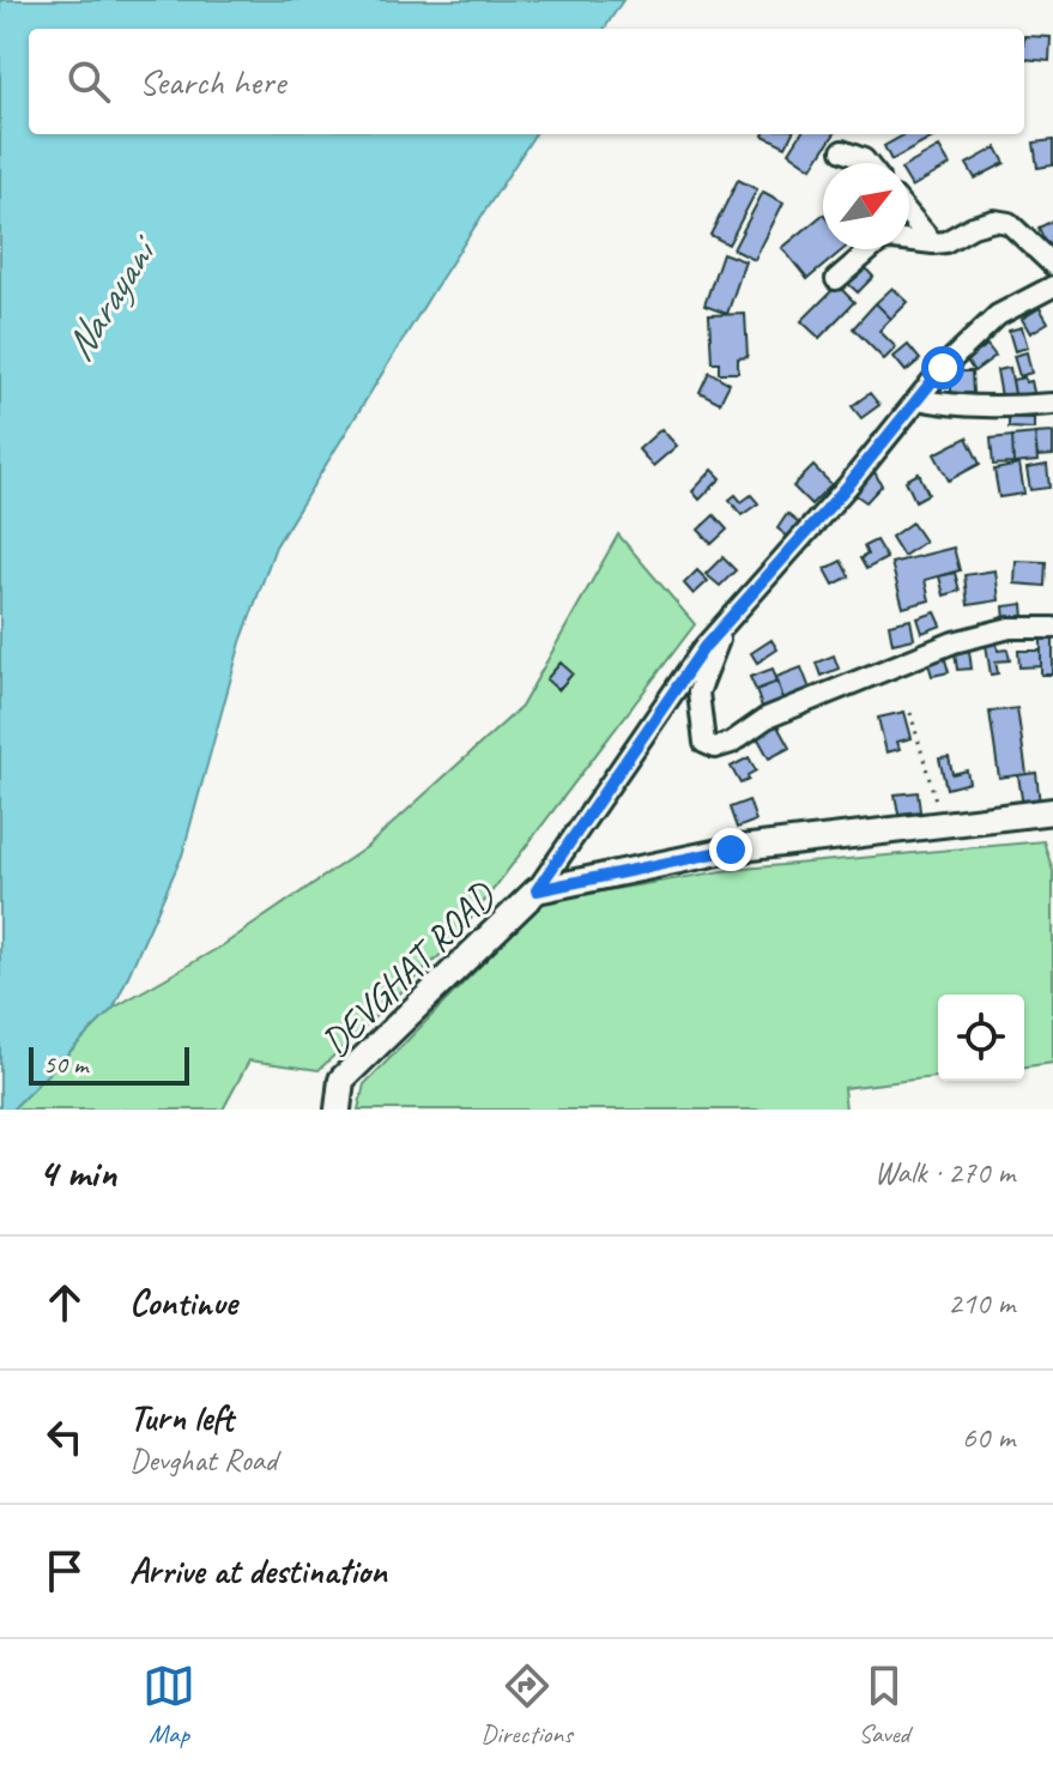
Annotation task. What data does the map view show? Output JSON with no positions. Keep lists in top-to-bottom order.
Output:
{
  "streets": {
    "street": ["DEVGHAT ROAD"]
  },
  "water": ["Narayani"],
  "scale_bar": "50 m",
  "north": "top right",
  "page": {
    "search": "Search here",
    "scale": "50 m",
    "heading": ["4 min", "Walk · 270 m"],
    "list": [
      ["Continue", "210 m"],
      ["Turn left", "Devghat Road", "60 m"],
      "Arrive at destination"
    ],
    "nav": ["Map", "Directions", "Saved"]
  }
}
